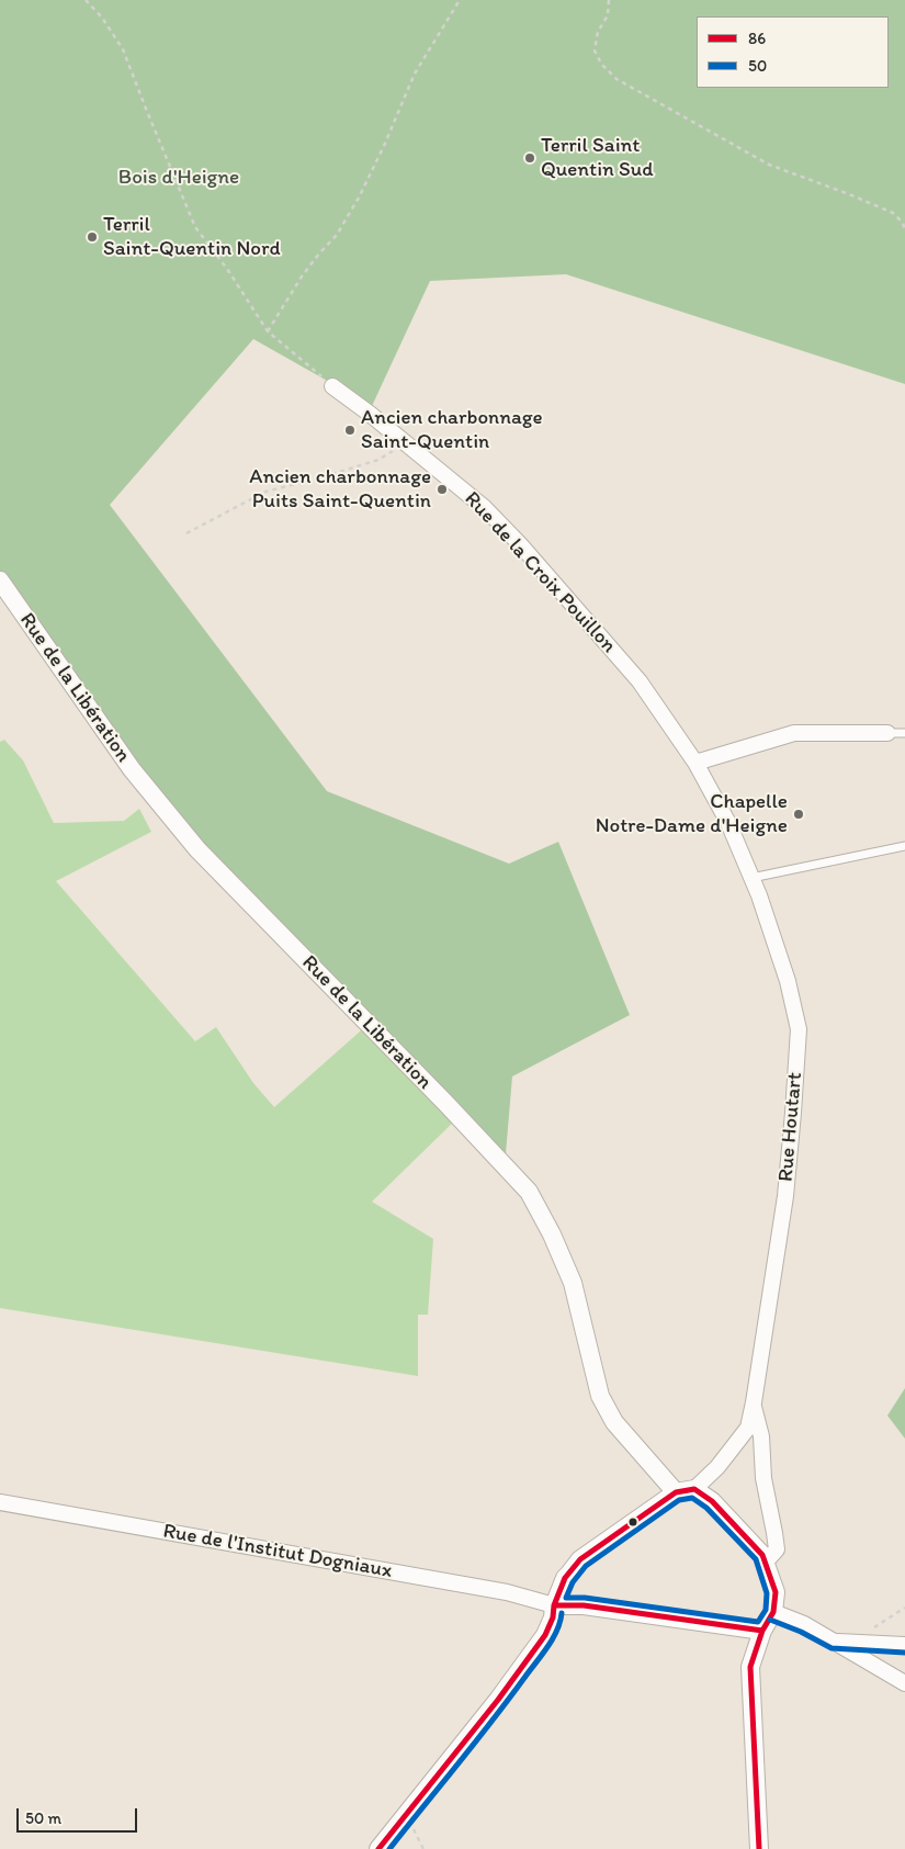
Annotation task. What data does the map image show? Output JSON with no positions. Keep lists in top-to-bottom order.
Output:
{
  "streets": {
    "street": [
      "Rue de la Croix Pouillon",
      "Rue de la Libération",
      "Rue Houtart",
      "Rue de l'Institut Dogniaux"
    ]
  },
  "crossings": [
    ["Rue de la Croix Pouillon", "Rue Houtart"]
  ],
  "parks": ["Bois d'Heigne"],
  "places": [
    "Terril Saint Quentin Sud",
    "Terril Saint-Quentin Nord",
    "Ancien charbonnage Saint-Quentin",
    "Ancien charbonnage Puits Saint-Quentin",
    "Chapelle Notre-Dame d'Heigne"
  ],
  "lines": ["transit line 86", "transit line 50"],
  "legend": ["86", "50"],
  "scale_bar": "50 m"
}
